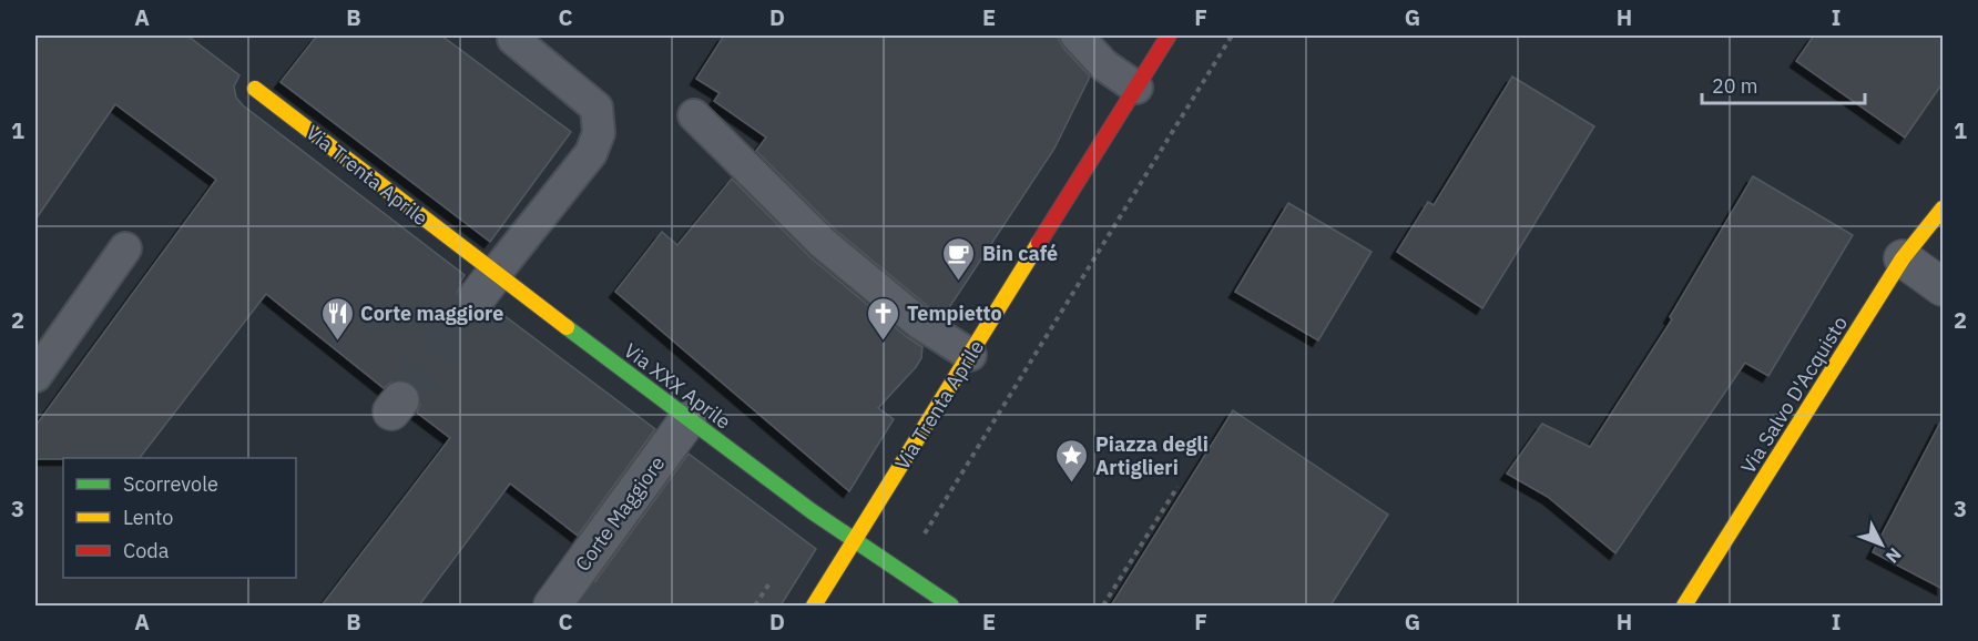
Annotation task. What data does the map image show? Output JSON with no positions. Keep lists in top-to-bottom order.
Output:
{
  "streets": {
    "street": [
      "Via Trenta Aprile",
      "Via XXX Aprile",
      "Via Salvo D'Acquisto",
      "Corte Maggiore"
    ]
  },
  "crossings": [
    ["Via Trenta Aprile", "Via XXX Aprile"],
    ["Via XXX Aprile", "Corte Maggiore"]
  ],
  "places": {
    "cafe": ["Bin café"],
    "restaurant": ["Corte maggiore"],
    "church": ["Tempietto"],
    "place": ["Piazza degli Artiglieri"]
  },
  "legend": ["Scorrevole", "Lento", "Coda"],
  "scale_bar": "20 m",
  "north": "bottom right",
  "grid": {
    "columns": [
      "A",
      "B",
      "C",
      "D",
      "E",
      "F",
      "G",
      "H",
      "I"
    ],
    "rows": ["1", "2", "3"]
  }
}
